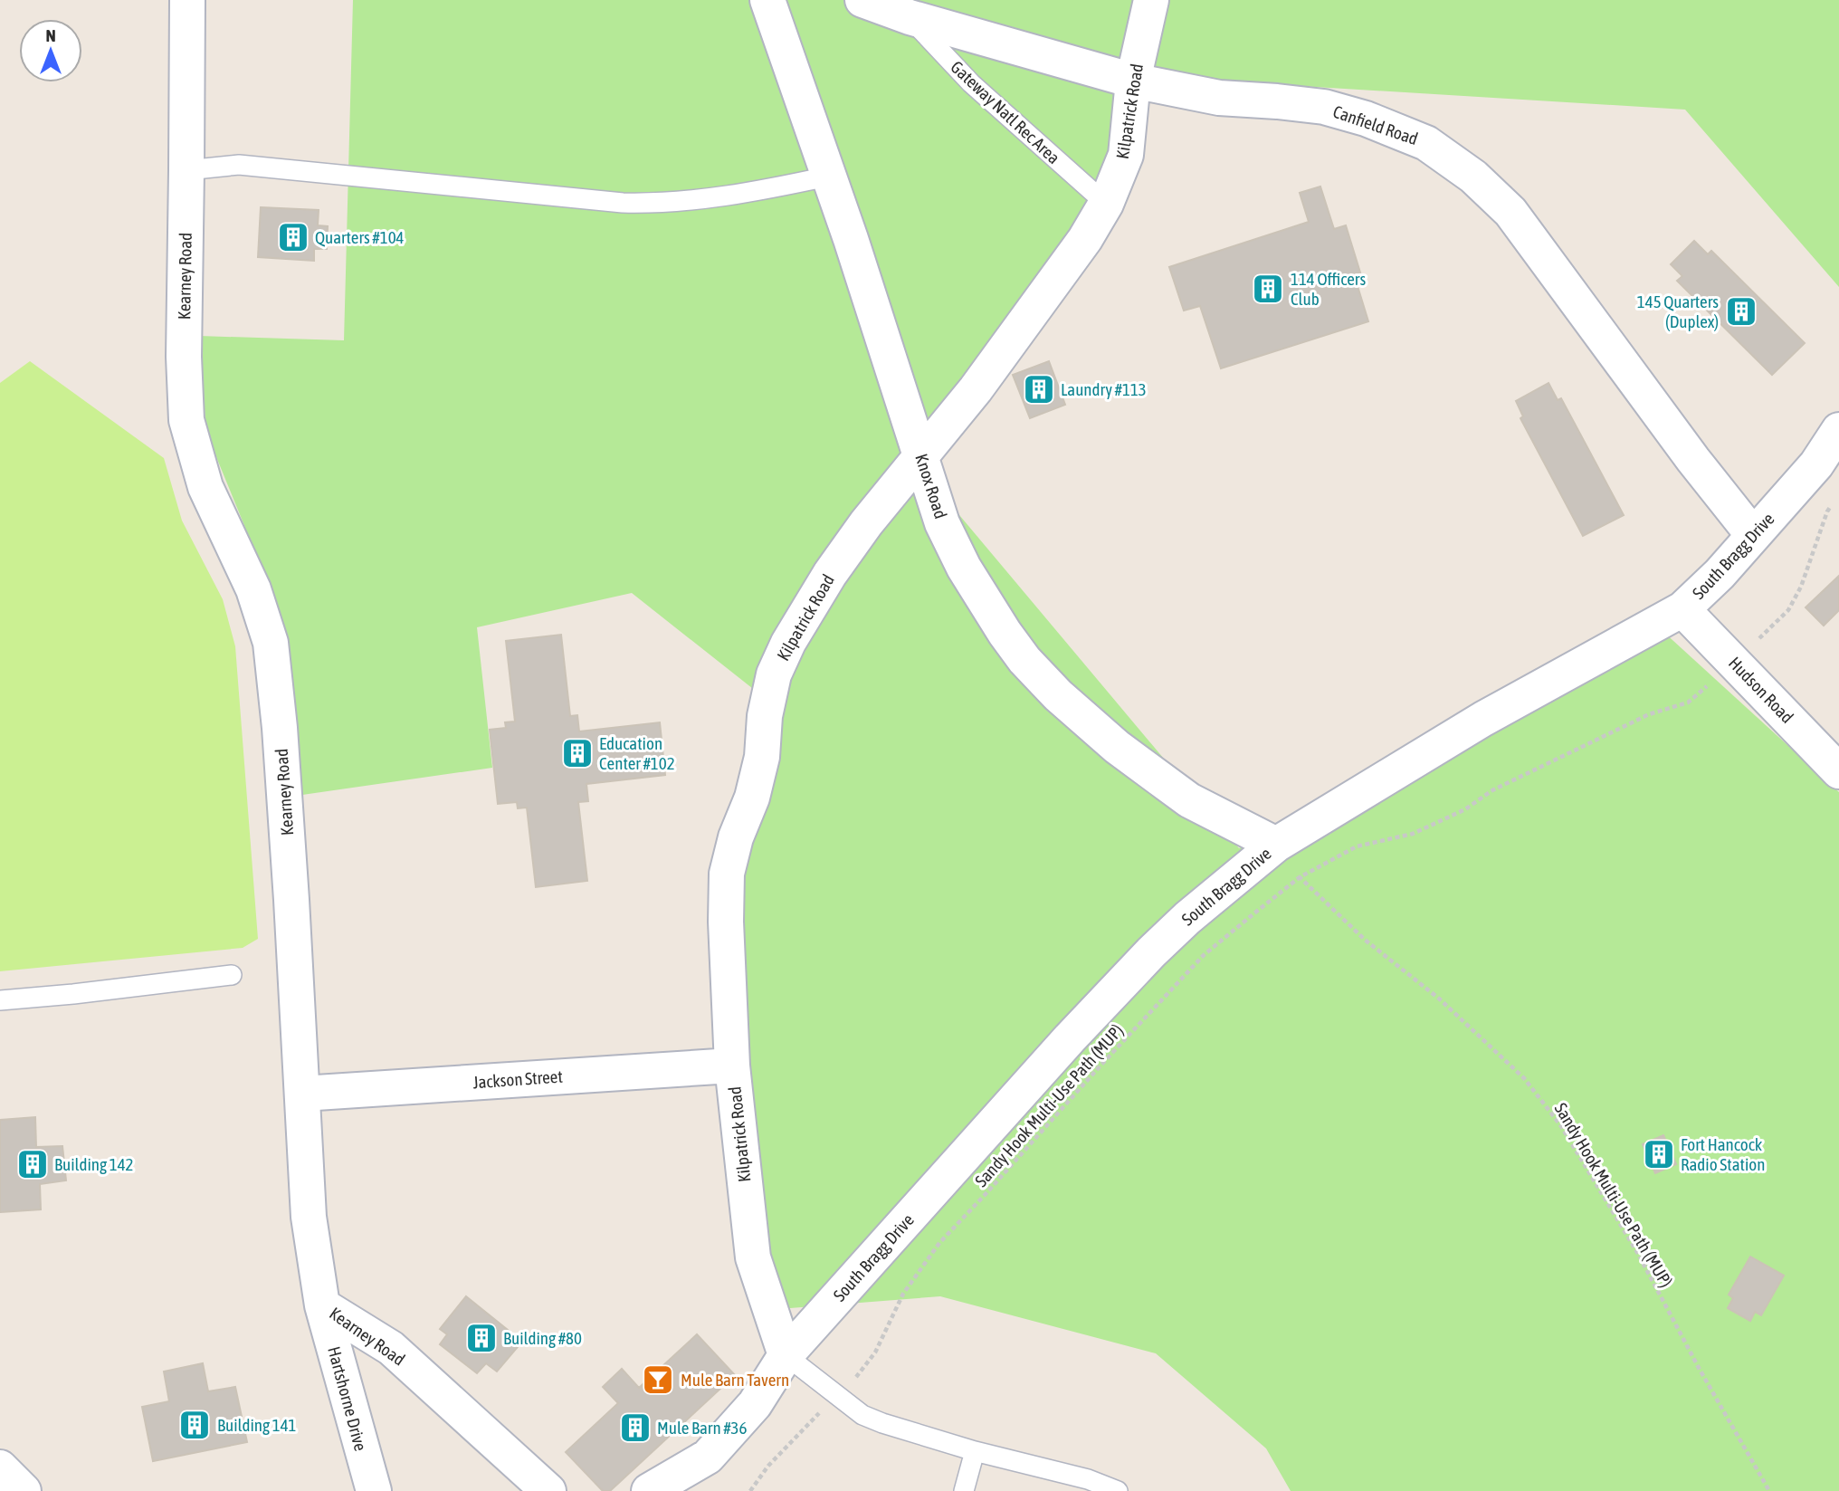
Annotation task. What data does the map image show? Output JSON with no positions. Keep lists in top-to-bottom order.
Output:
{
  "streets": {
    "street": [
      "Kilpatrick Road",
      "Canfield Road",
      "Kearney Road",
      "Knox Road",
      "South Bragg Drive",
      "Hudson Road",
      "Jackson Street",
      "Hartshorne Drive"
    ],
    "lane": ["Gateway Natl Rec Area"],
    "path": ["Sandy Hook Multi-Use Path (MUP)"]
  },
  "crossings": [
    ["Kilpatrick Road", "Gateway Natl Rec Area"],
    ["Kilpatrick Road", "Canfield Road"],
    ["Kilpatrick Road", "Knox Road"],
    ["Kilpatrick Road", "South Bragg Drive"],
    ["Kilpatrick Road", "Jackson Street"],
    ["Gateway Natl Rec Area", "Canfield Road"],
    ["Canfield Road", "South Bragg Drive"],
    ["Kearney Road", "Jackson Street"],
    ["Kearney Road", "Hartshorne Drive"],
    ["Knox Road", "South Bragg Drive"],
    ["South Bragg Drive", "Hudson Road"],
    ["Hudson Road", "Sandy Hook Multi-Use Path (MUP)"]
  ],
  "places": {
    "building": [
      "Quarters #104",
      "114 Officers Club",
      "145 Quarters (Duplex)",
      "Laundry #113",
      "Education Center #102",
      "Fort Hancock Radio Station",
      "Building 142",
      "Building #80",
      "Building 141",
      "Mule Barn #36"
    ],
    "bar": ["Mule Barn Tavern"]
  },
  "north": "top"
}
